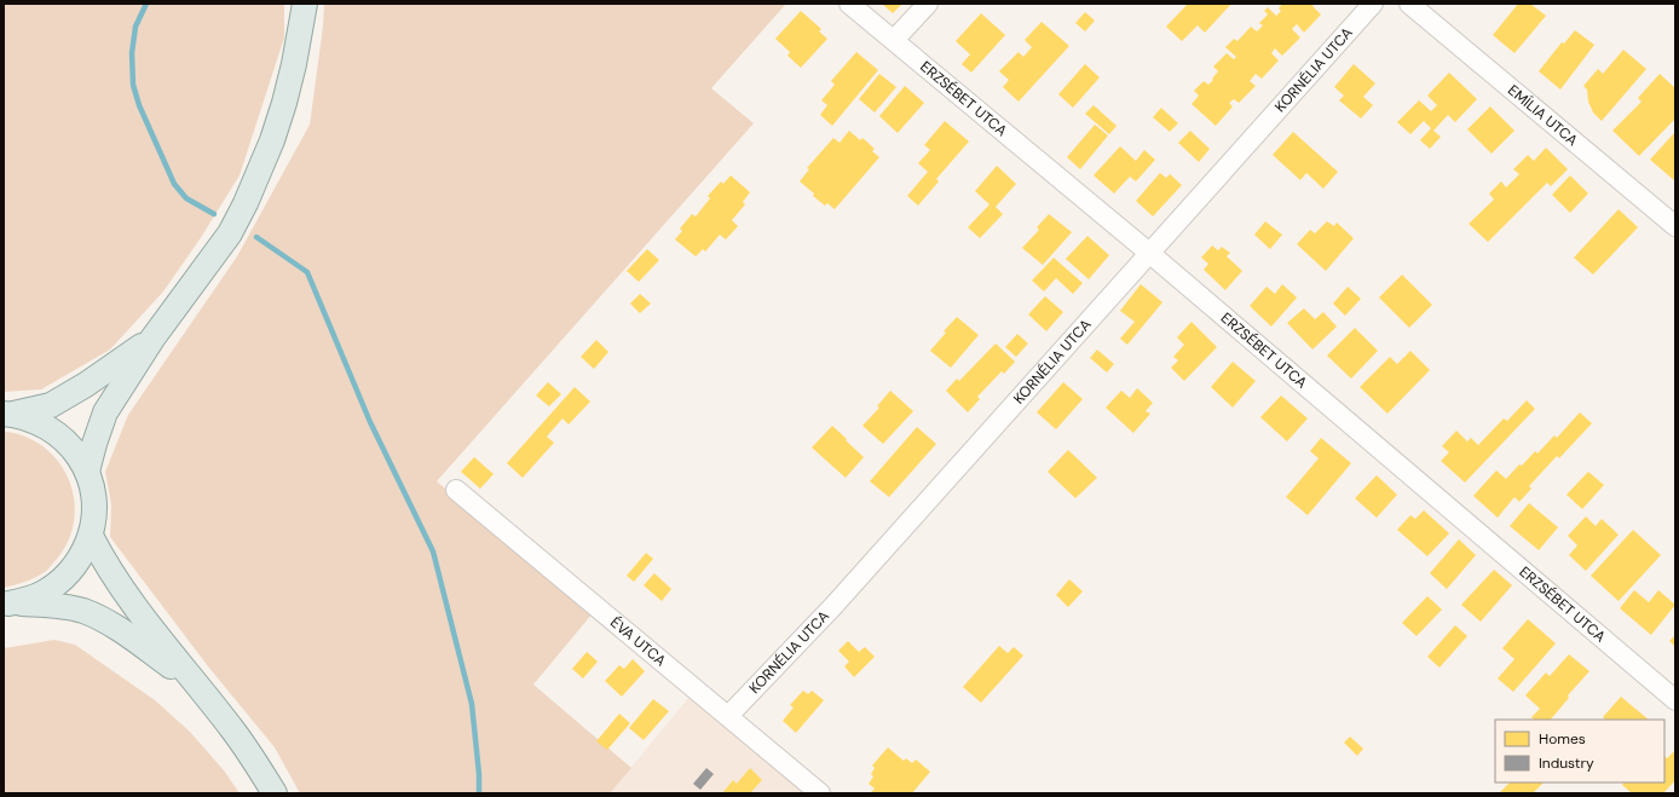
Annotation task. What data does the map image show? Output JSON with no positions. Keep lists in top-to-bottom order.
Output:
{
  "streets": {
    "street": [
      "KORNÉLIA UTCA",
      "ERZSÉBET UTCA",
      "EMÍLIA UTCA",
      "ÉVA UTCA"
    ]
  },
  "crossings": [
    ["KORNÉLIA UTCA", "ERZSÉBET UTCA"],
    ["KORNÉLIA UTCA", "ÉVA UTCA"]
  ],
  "legend": ["Homes", "Industry"]
}
